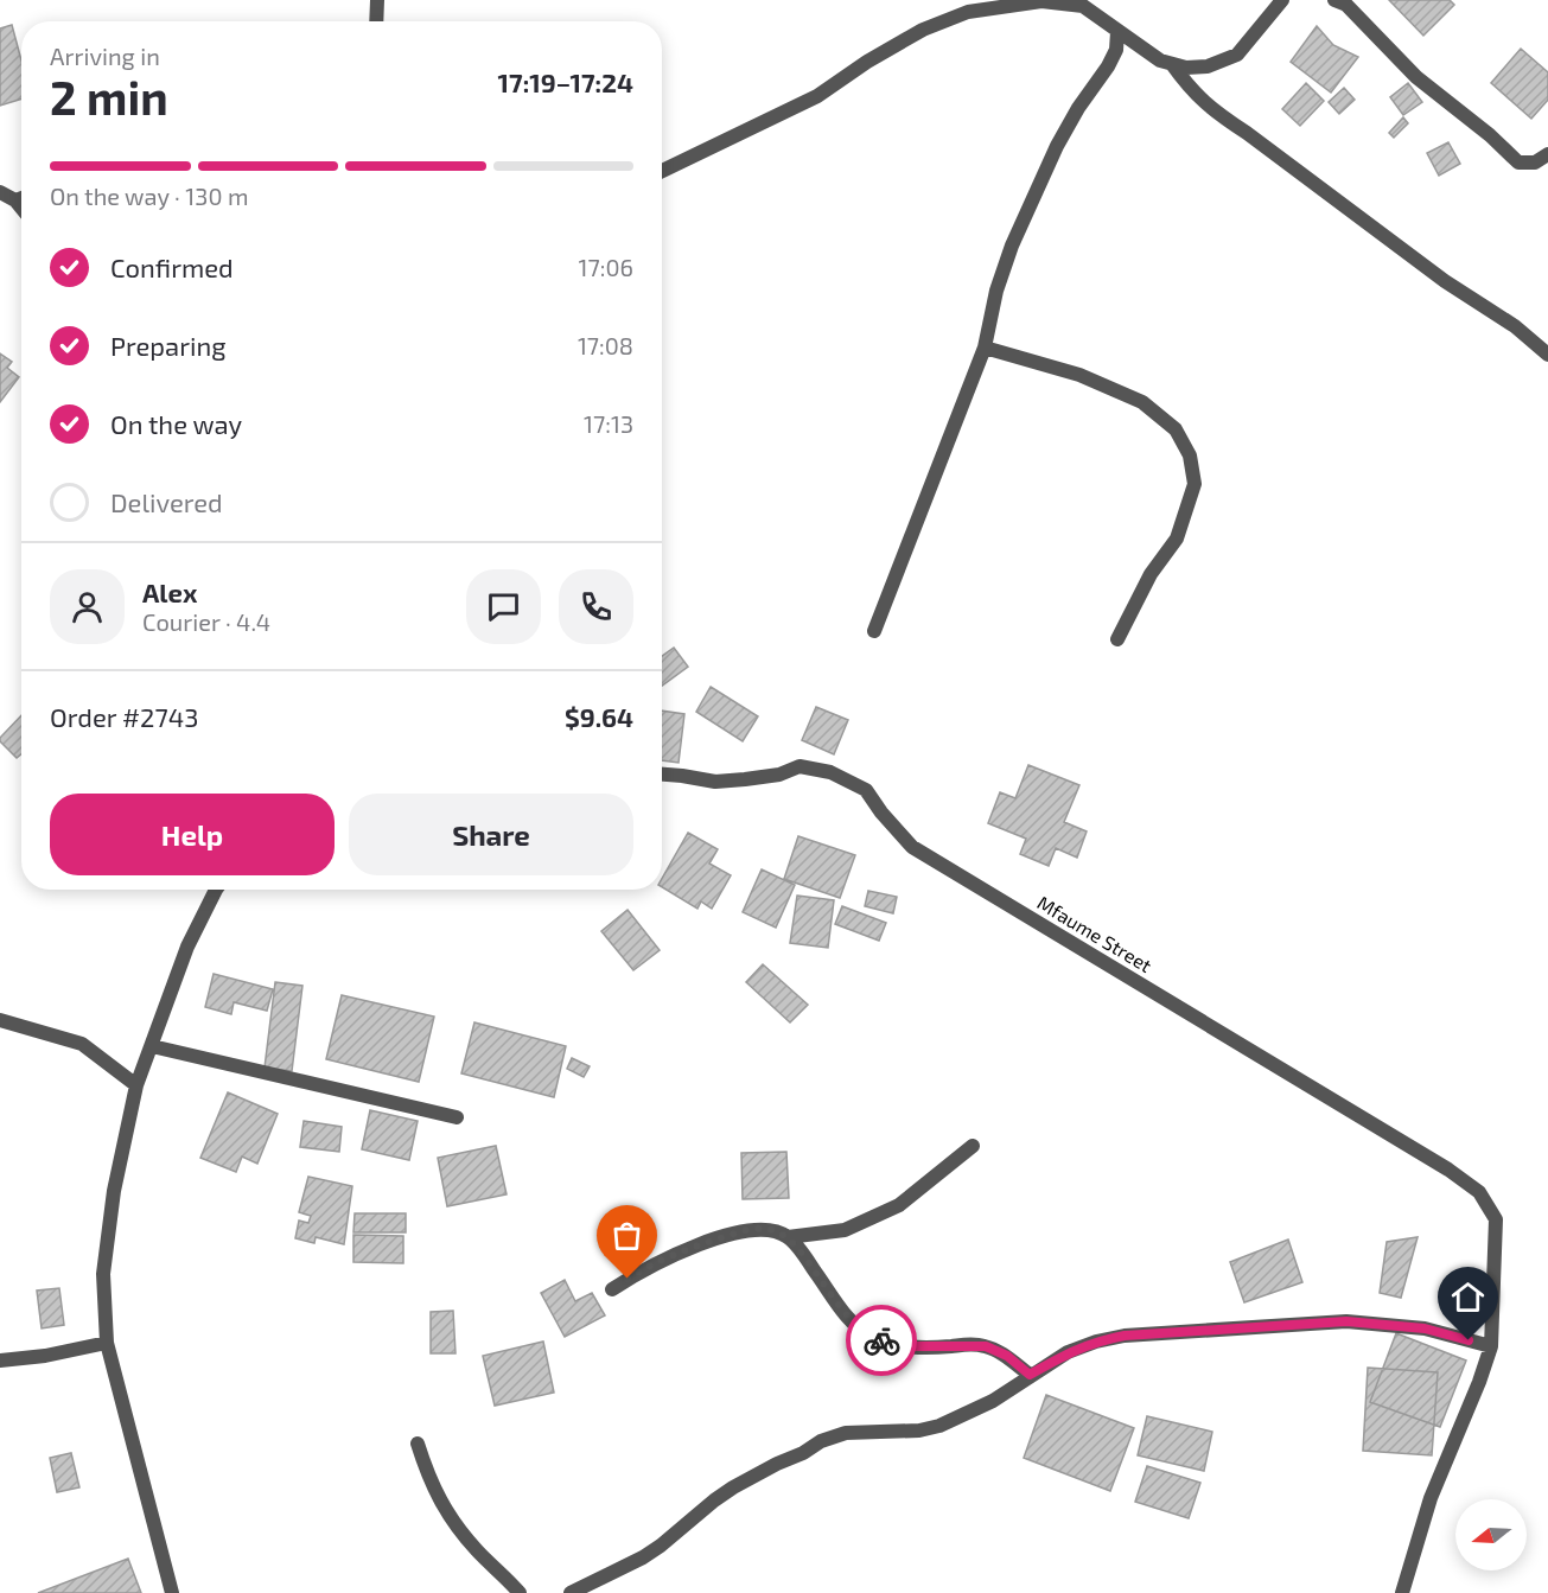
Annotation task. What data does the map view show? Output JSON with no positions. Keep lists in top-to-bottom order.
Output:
{
  "streets": {
    "street": ["Mfaume Street"]
  },
  "north": "left",
  "page": {
    "heading": ["2 min", "Arriving in", "17:19–17:24"],
    "panel": [
      "Alex",
      "Courier · 4.4",
      "Order #2743",
      "$9.64"
    ],
    "bar": "On the way · 130 m",
    "list": [
      ["Confirmed", "17:06"],
      ["Preparing", "17:08"],
      ["On the way", "17:13"],
      "Delivered"
    ],
    "buttons": ["Help", "Share"]
  }
}
